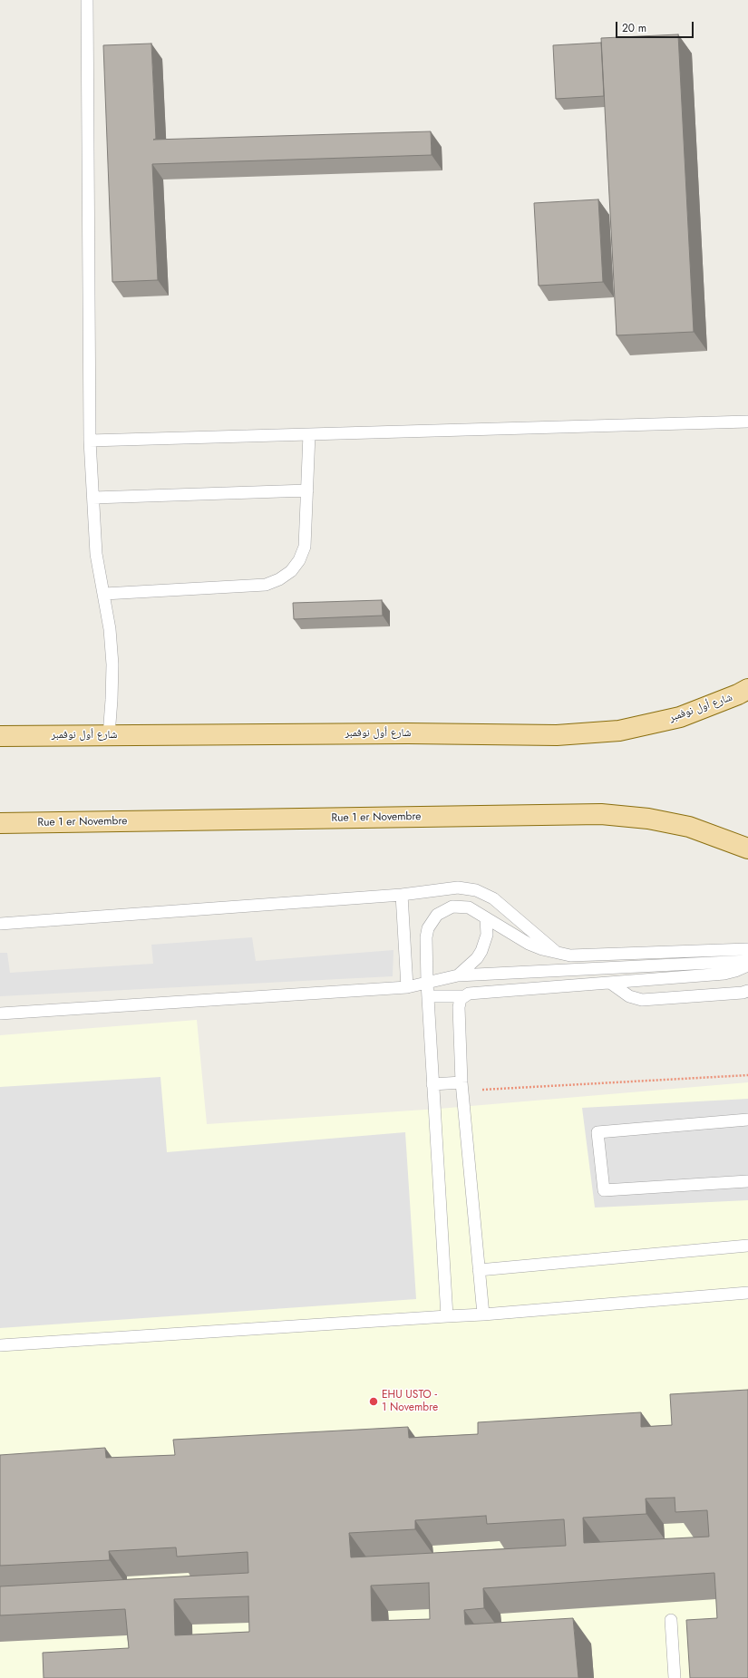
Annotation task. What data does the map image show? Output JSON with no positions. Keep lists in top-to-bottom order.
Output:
{
  "streets": {
    "main road": ["شارع أول نوفمبر", "Rue 1 er Novembre"]
  },
  "places": ["EHU USTO - 1 Novembre"],
  "scale_bar": "20 m"
}
